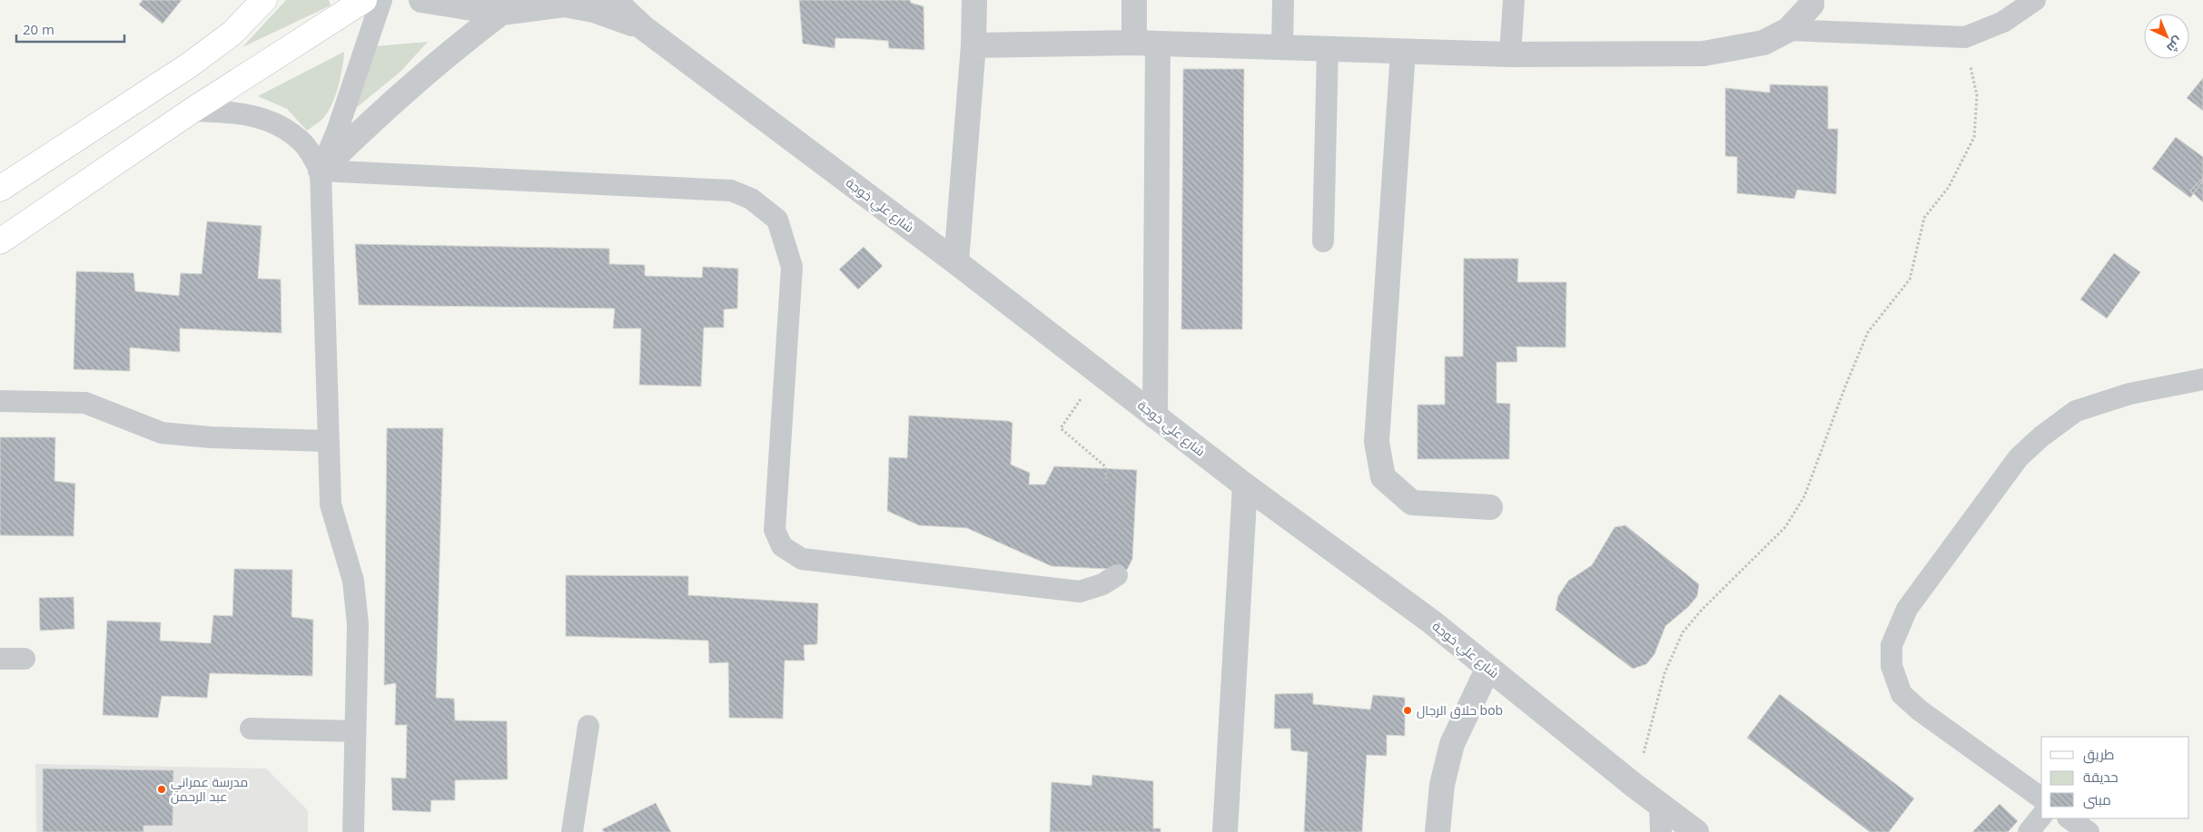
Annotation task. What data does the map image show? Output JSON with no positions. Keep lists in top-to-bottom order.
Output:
{
  "streets": {
    "street": ["شارع علي خوجة"]
  },
  "places": ["حلاق الرجال bob", "مدرسة عمراني عبد الرحمن"],
  "legend": ["طريق", "حديقة", "مبنى"],
  "scale_bar": "20 m",
  "north": "bottom right"
}
